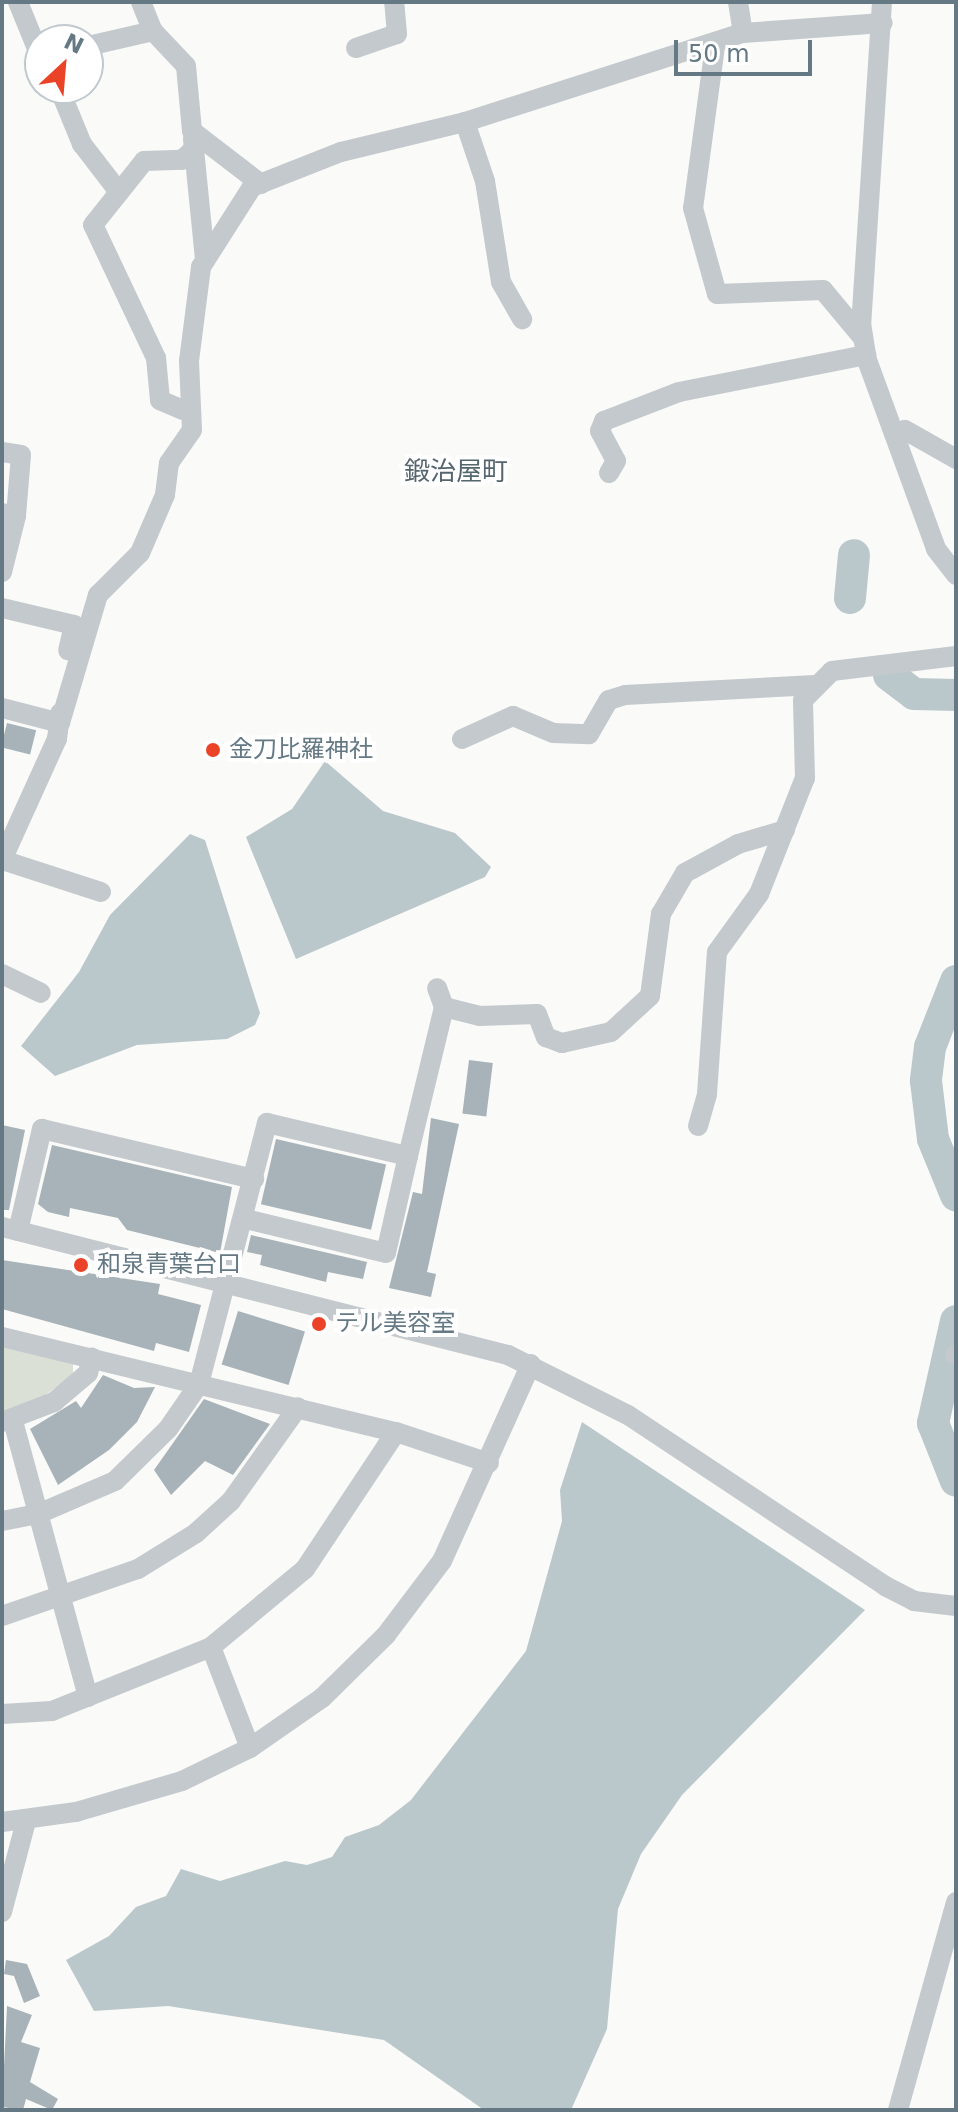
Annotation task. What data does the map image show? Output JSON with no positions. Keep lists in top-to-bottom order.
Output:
{
  "districts": ["鍛治屋町"],
  "places": ["金刀比羅神社", "和泉青葉台口", "テル美容室"],
  "scale_bar": "50 m",
  "north": "top right"
}
